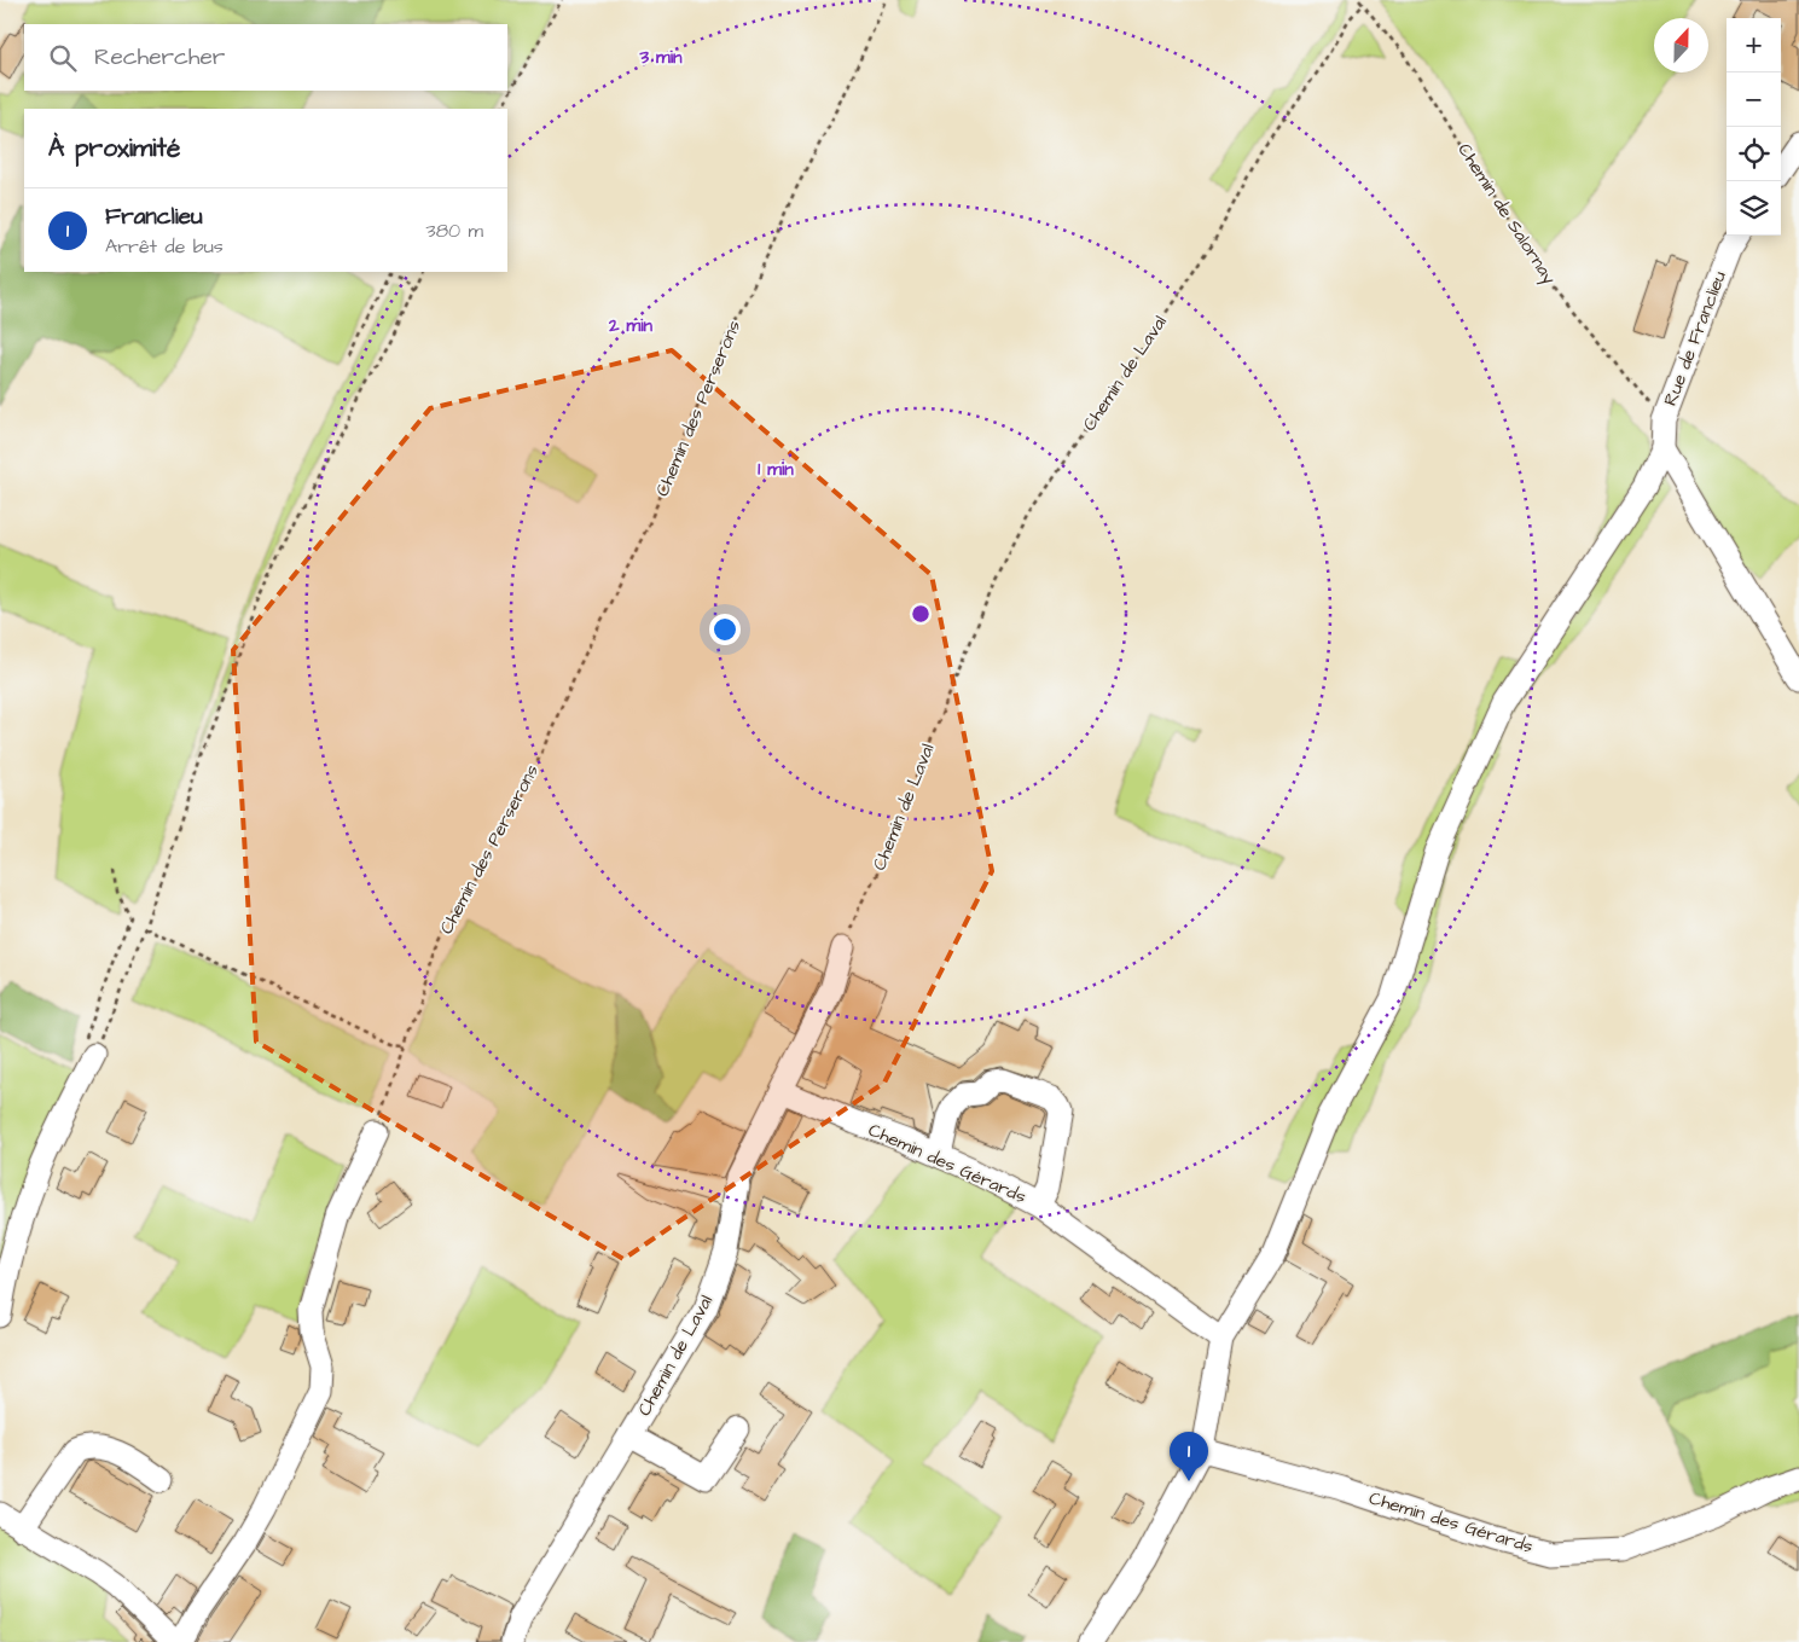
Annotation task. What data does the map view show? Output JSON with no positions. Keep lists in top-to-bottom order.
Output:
{
  "streets": {
    "street": ["Rue de Franclieu", "Chemin de Laval", "Chemin des Gérards"],
    "path": ["Chemin de Salornay", "Chemin des Perserons"]
  },
  "crossings": [
    ["Chemin de Salornay", "Rue de Franclieu"],
    ["Chemin de Salornay", "Chemin de Laval"],
    ["Chemin de Laval", "Chemin des Gérards"]
  ],
  "north": "top",
  "page": {
    "map_buttons": ["+", "−"],
    "search": "Rechercher",
    "heading": "À proximité",
    "list": [
      {
        "mark": "1",
        "name": "Franclieu",
        "note": "Arrêt de bus",
        "value": "380 m"
      }
    ],
    "pins": "1"
  },
  "rings": ["3 min", "2 min", "1 min"]
}
